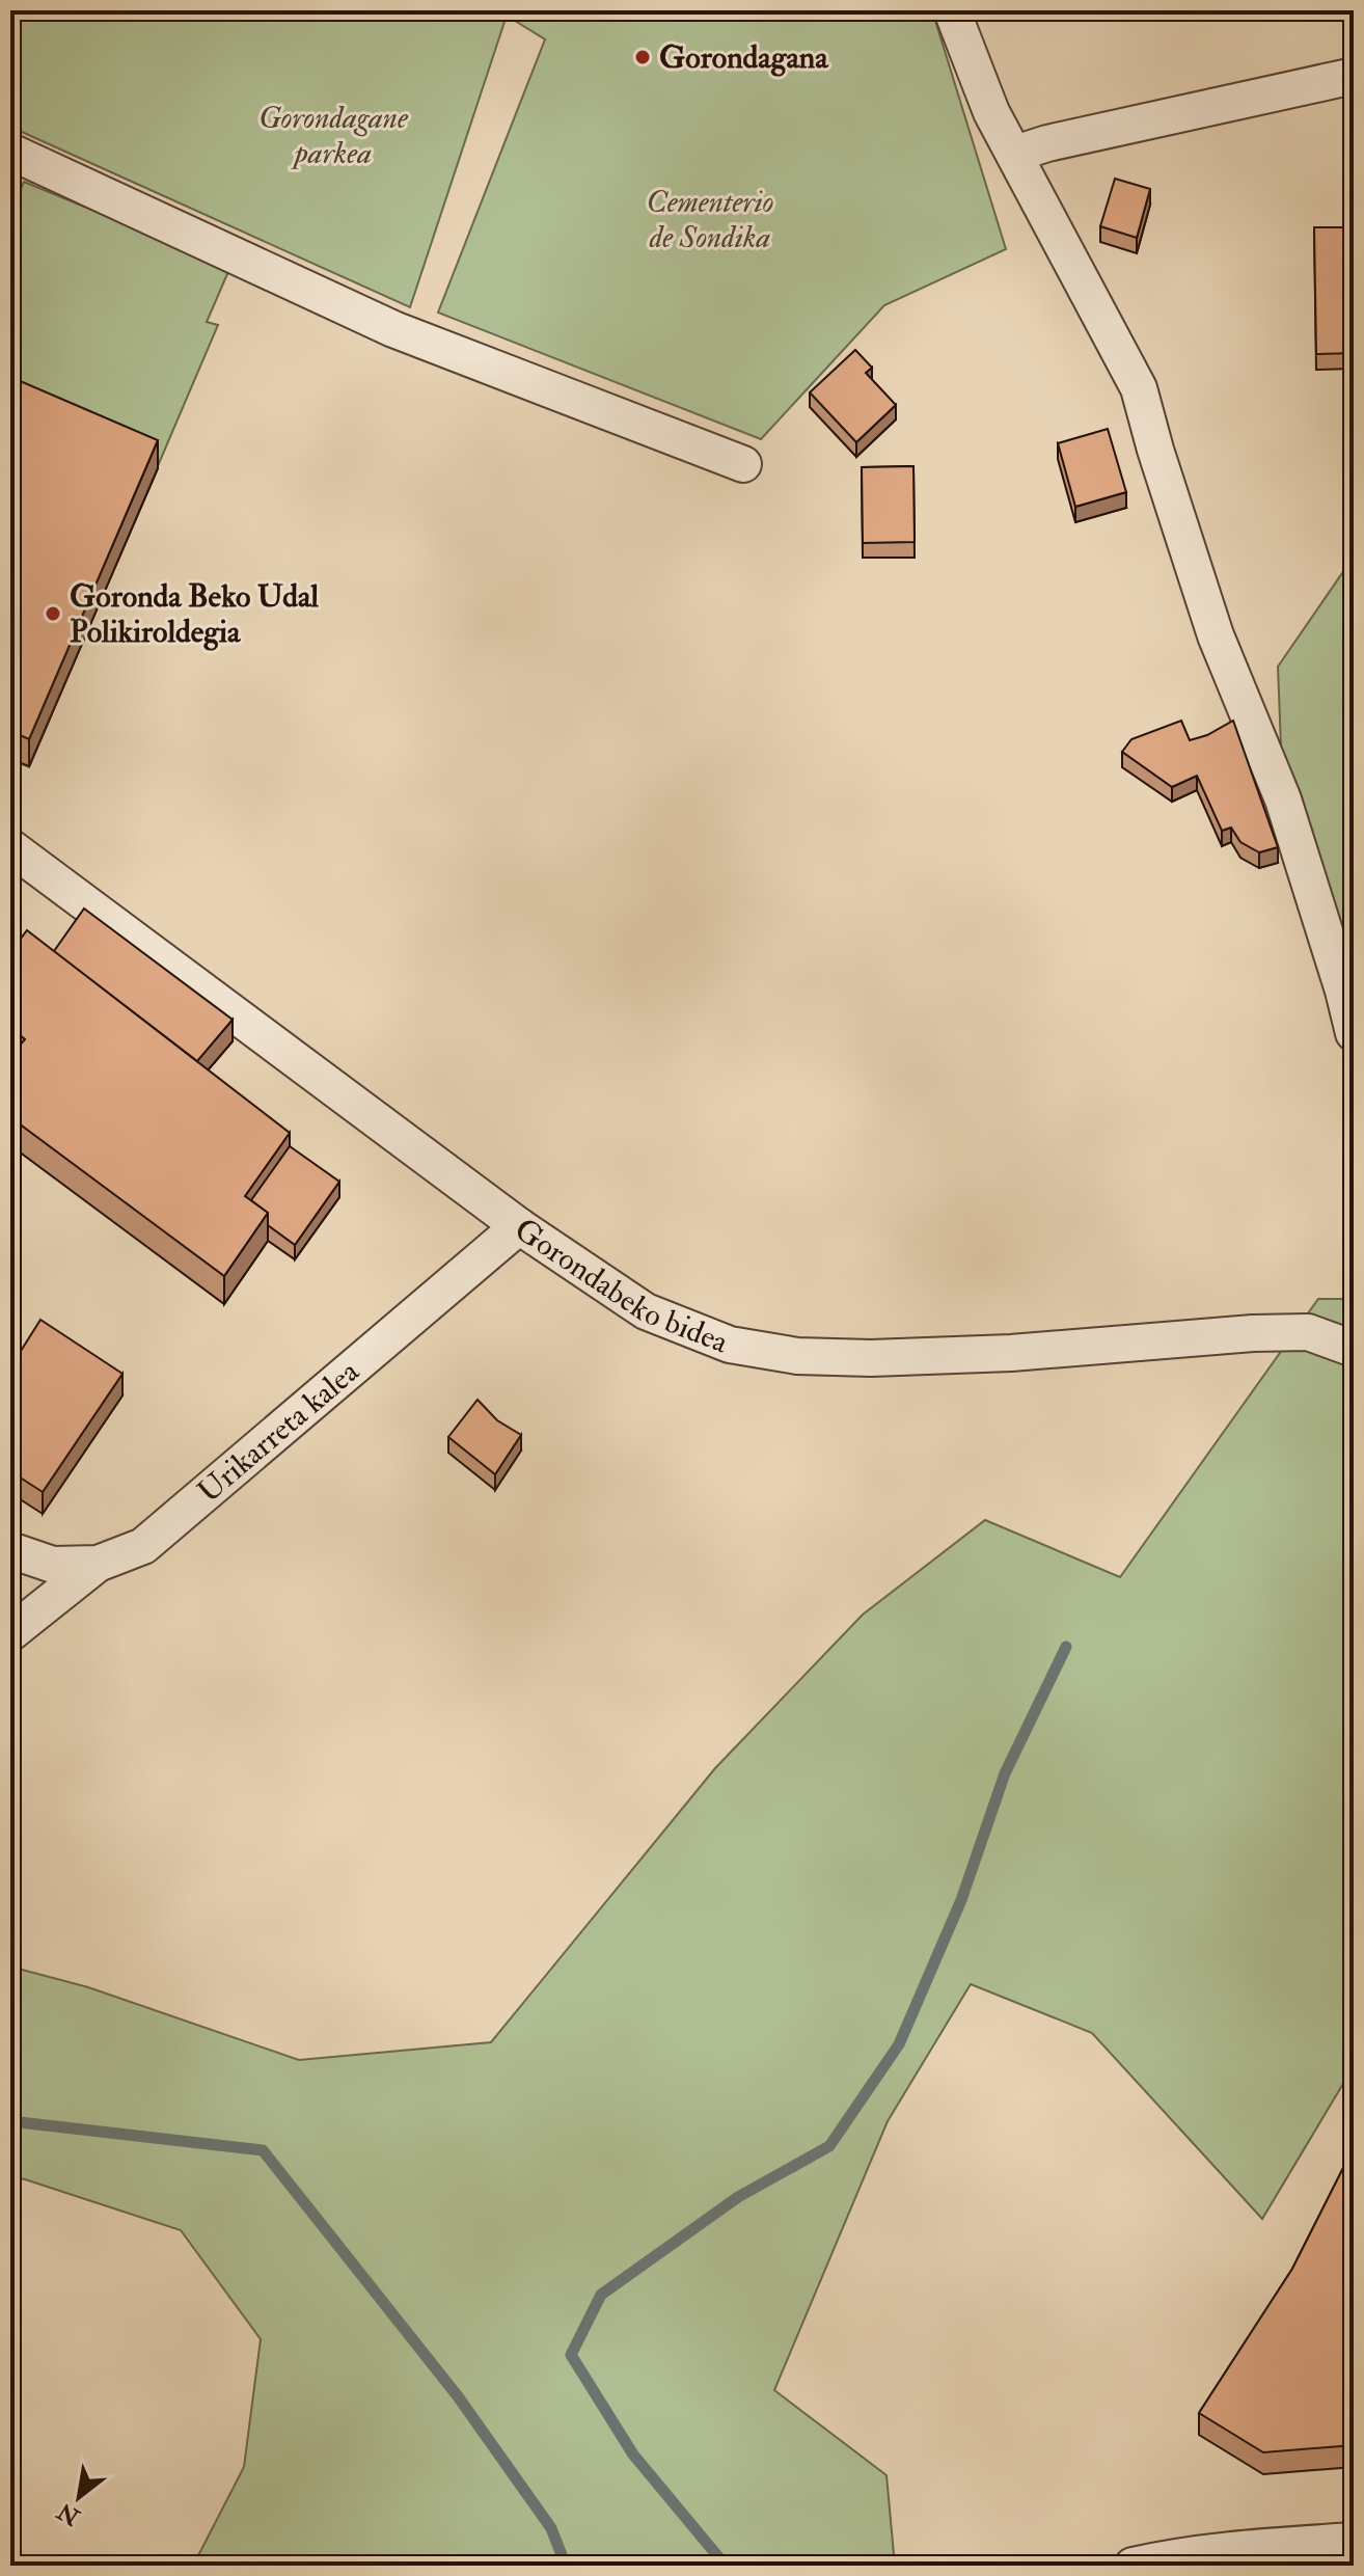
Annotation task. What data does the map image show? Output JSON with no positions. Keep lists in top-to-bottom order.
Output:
{
  "streets": {
    "street": ["Gorondabeko bidea", "Urikarreta kalea"]
  },
  "crossings": [
    ["Gorondabeko bidea", "Urikarreta kalea"]
  ],
  "parks": ["Gorondagane parkea", "Cementerio de Sondika"],
  "places": ["Gorondagana", "Goronda Beko Udal Polikiroldegia"],
  "north": "bottom left"
}
